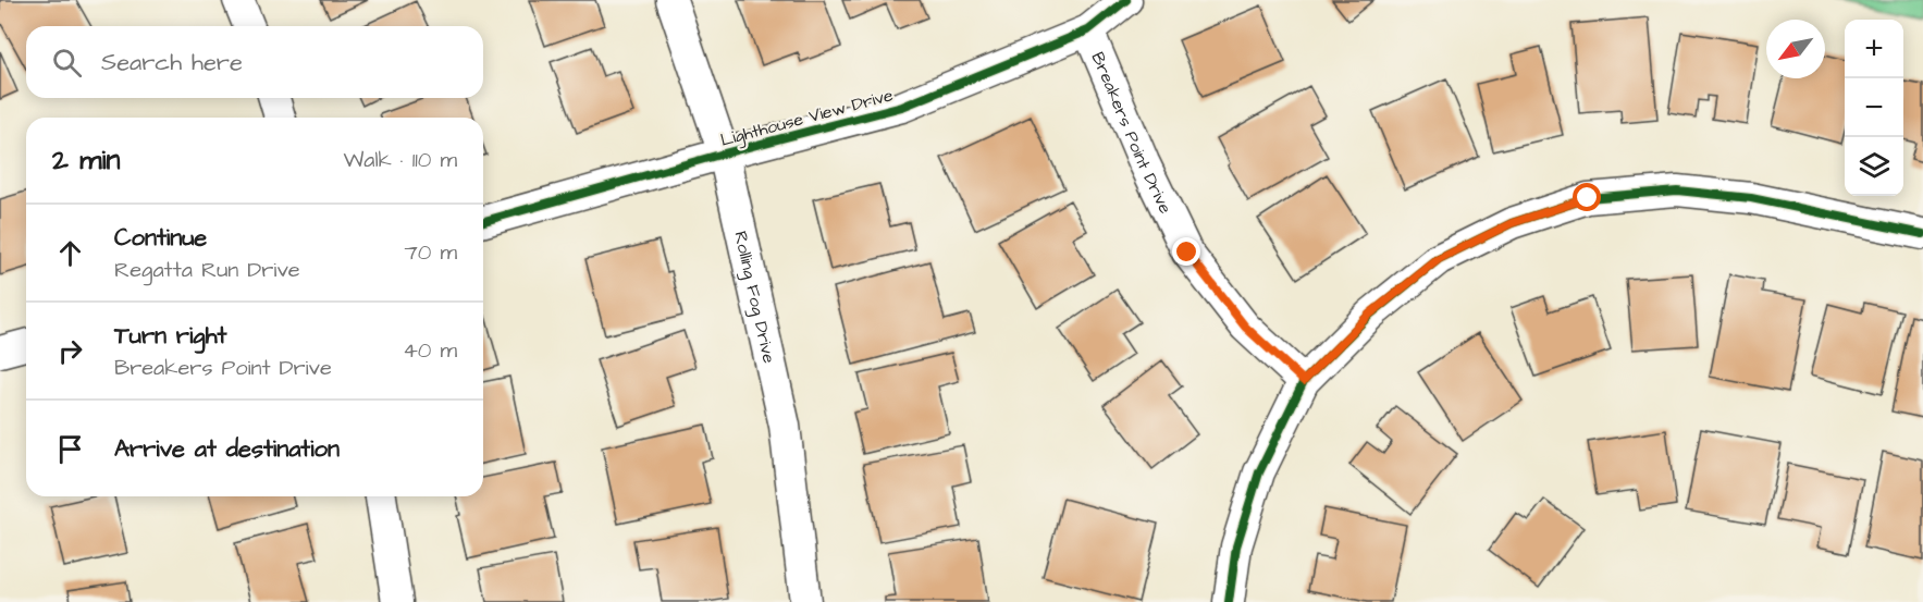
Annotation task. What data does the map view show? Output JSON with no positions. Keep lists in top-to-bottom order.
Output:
{
  "streets": {
    "street": ["Lighthouse View Drive", "Breakers Point Drive", "Rolling Fog Drive"]
  },
  "crossings": [
    ["Lighthouse View Drive", "Breakers Point Drive"],
    ["Lighthouse View Drive", "Rolling Fog Drive"]
  ],
  "north": "bottom left",
  "page": {
    "map_buttons": ["+", "−"],
    "search": "Search here",
    "heading": ["2 min", "Walk · 110 m"],
    "list": [
      ["Continue", "Regatta Run Drive", "70 m"],
      ["Turn right", "Breakers Point Drive", "40 m"],
      "Arrive at destination"
    ]
  }
}
